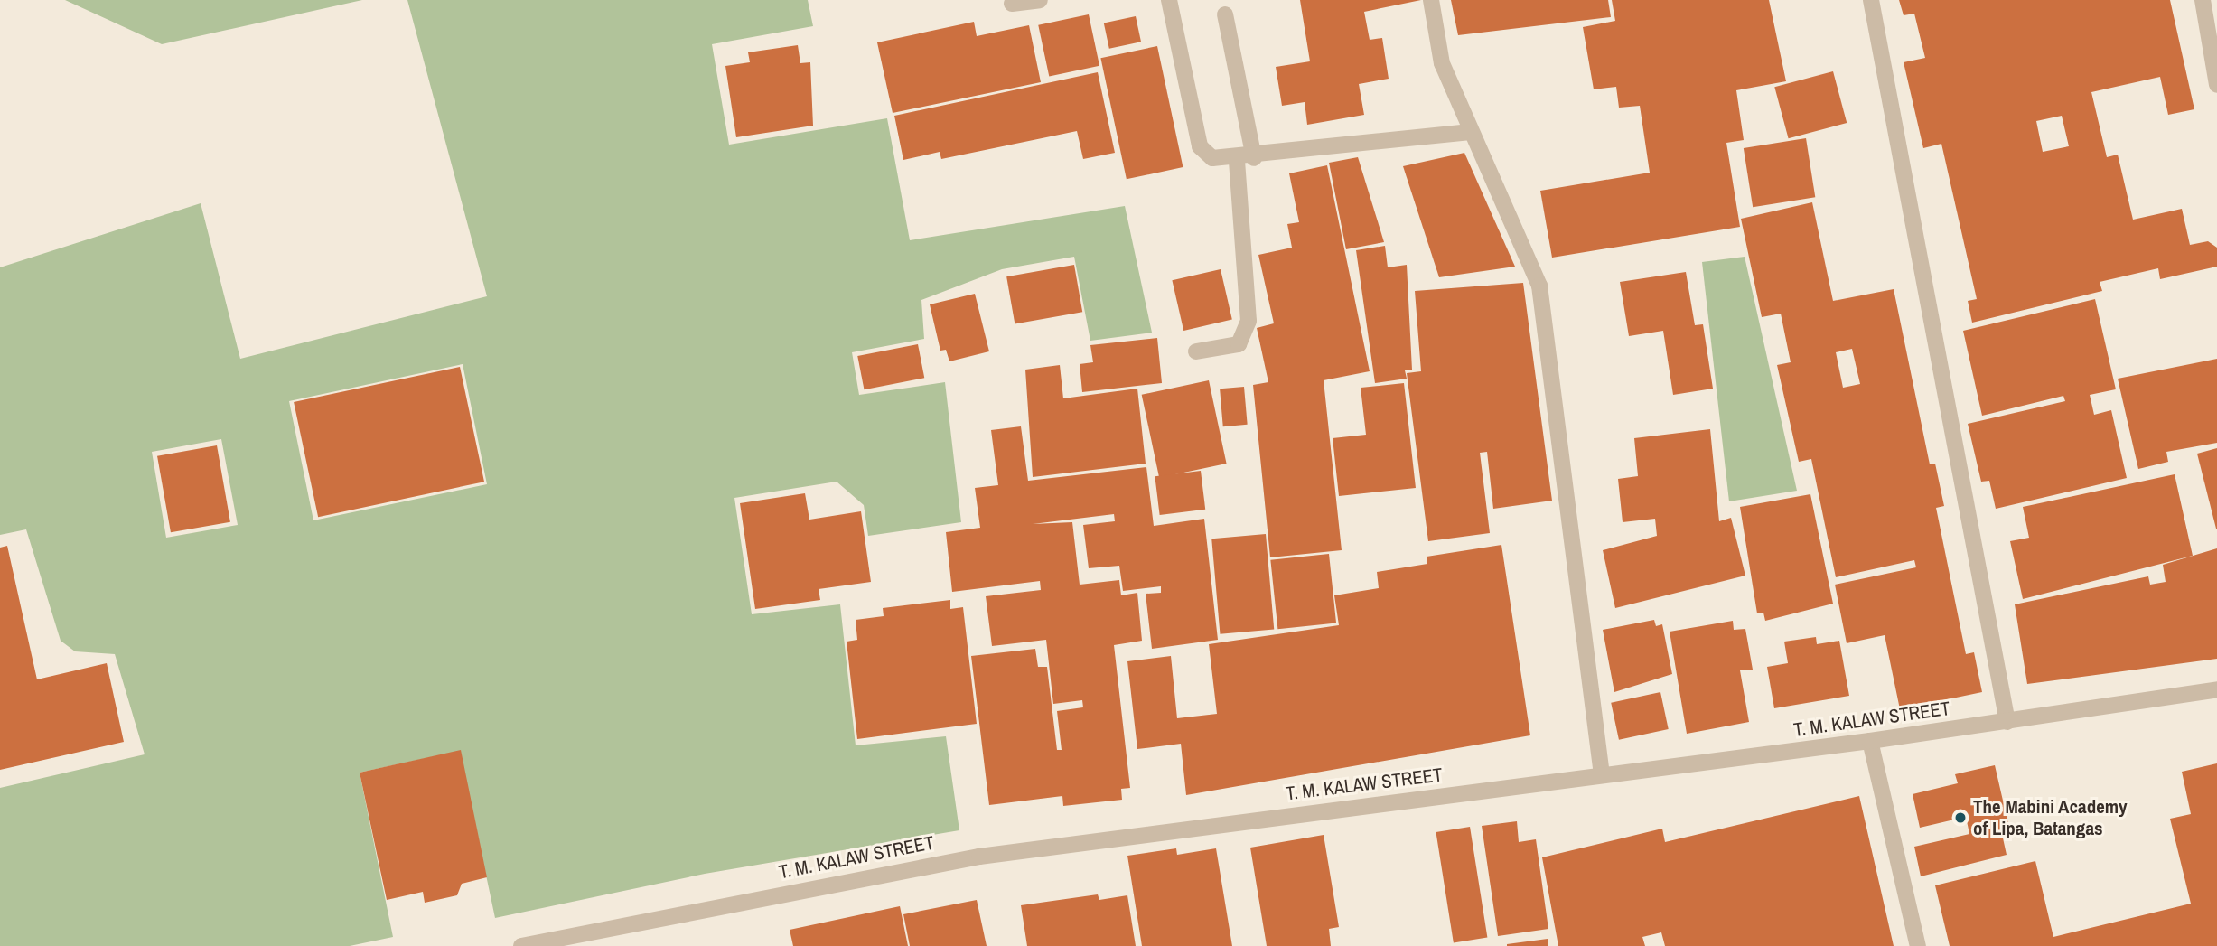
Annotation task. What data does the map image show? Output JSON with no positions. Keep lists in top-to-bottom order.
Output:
{
  "streets": {
    "street": ["T. M. KALAW STREET"]
  },
  "places": ["The Mabini Academy of Lipa, Batangas"]
}
